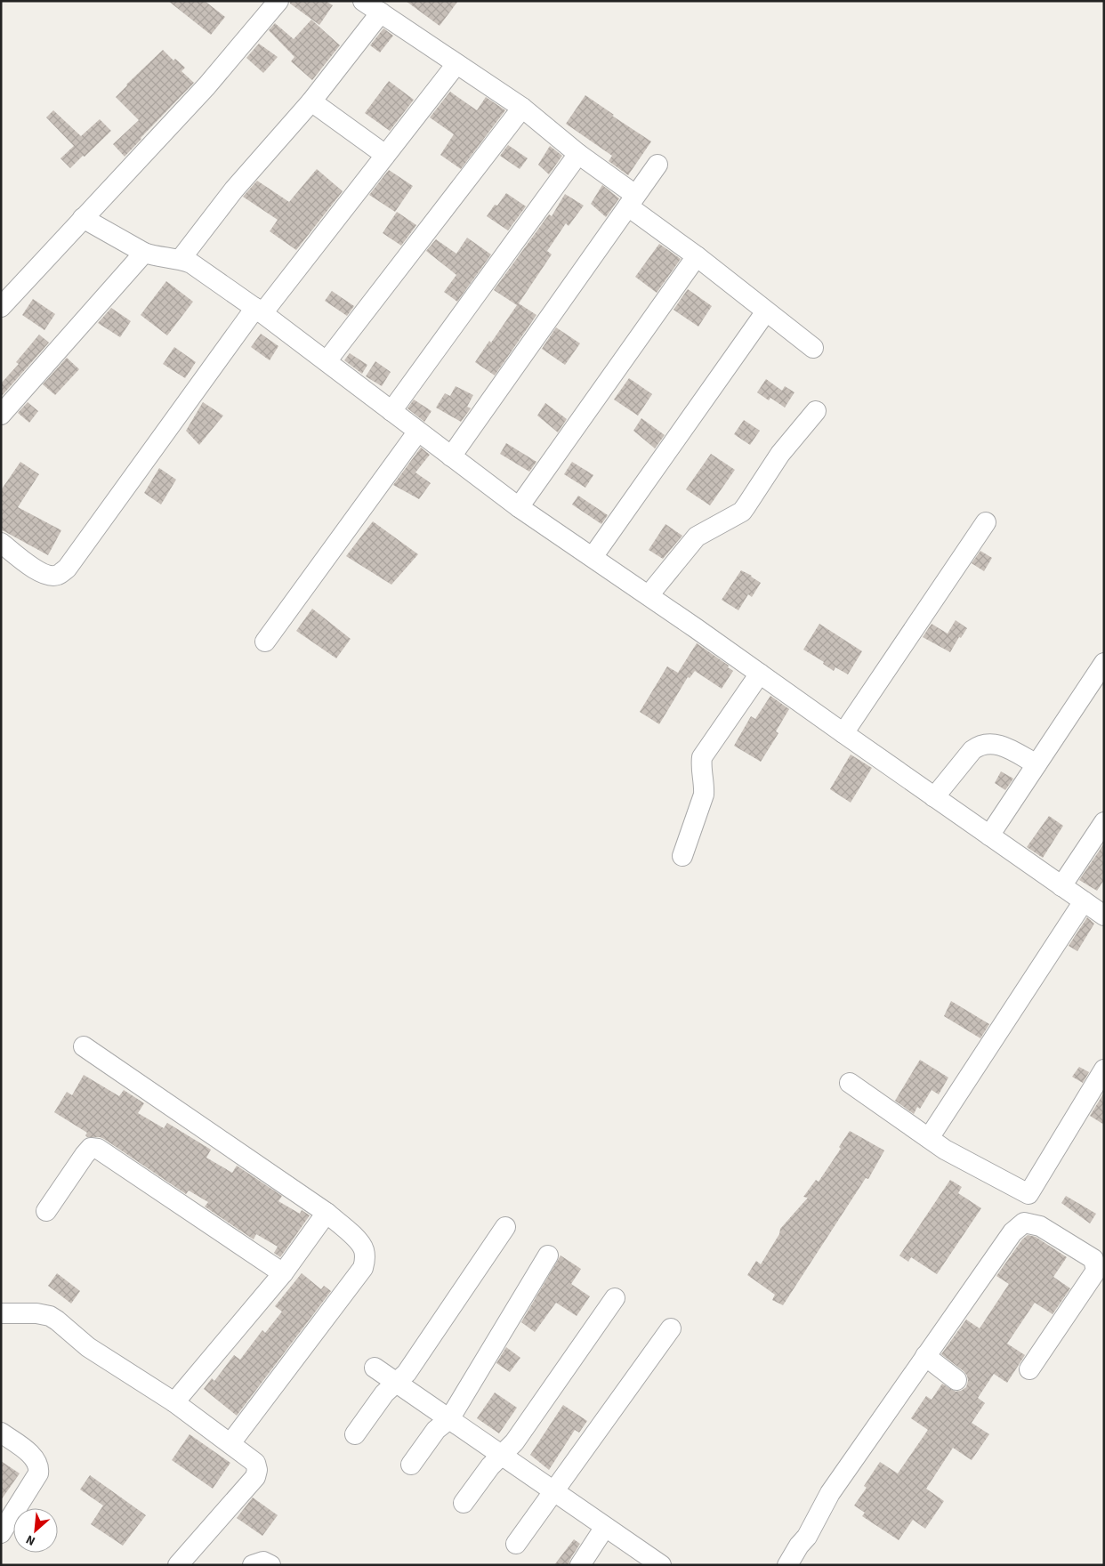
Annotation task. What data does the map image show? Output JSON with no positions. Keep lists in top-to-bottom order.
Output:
{
  "north": "bottom left"
}
